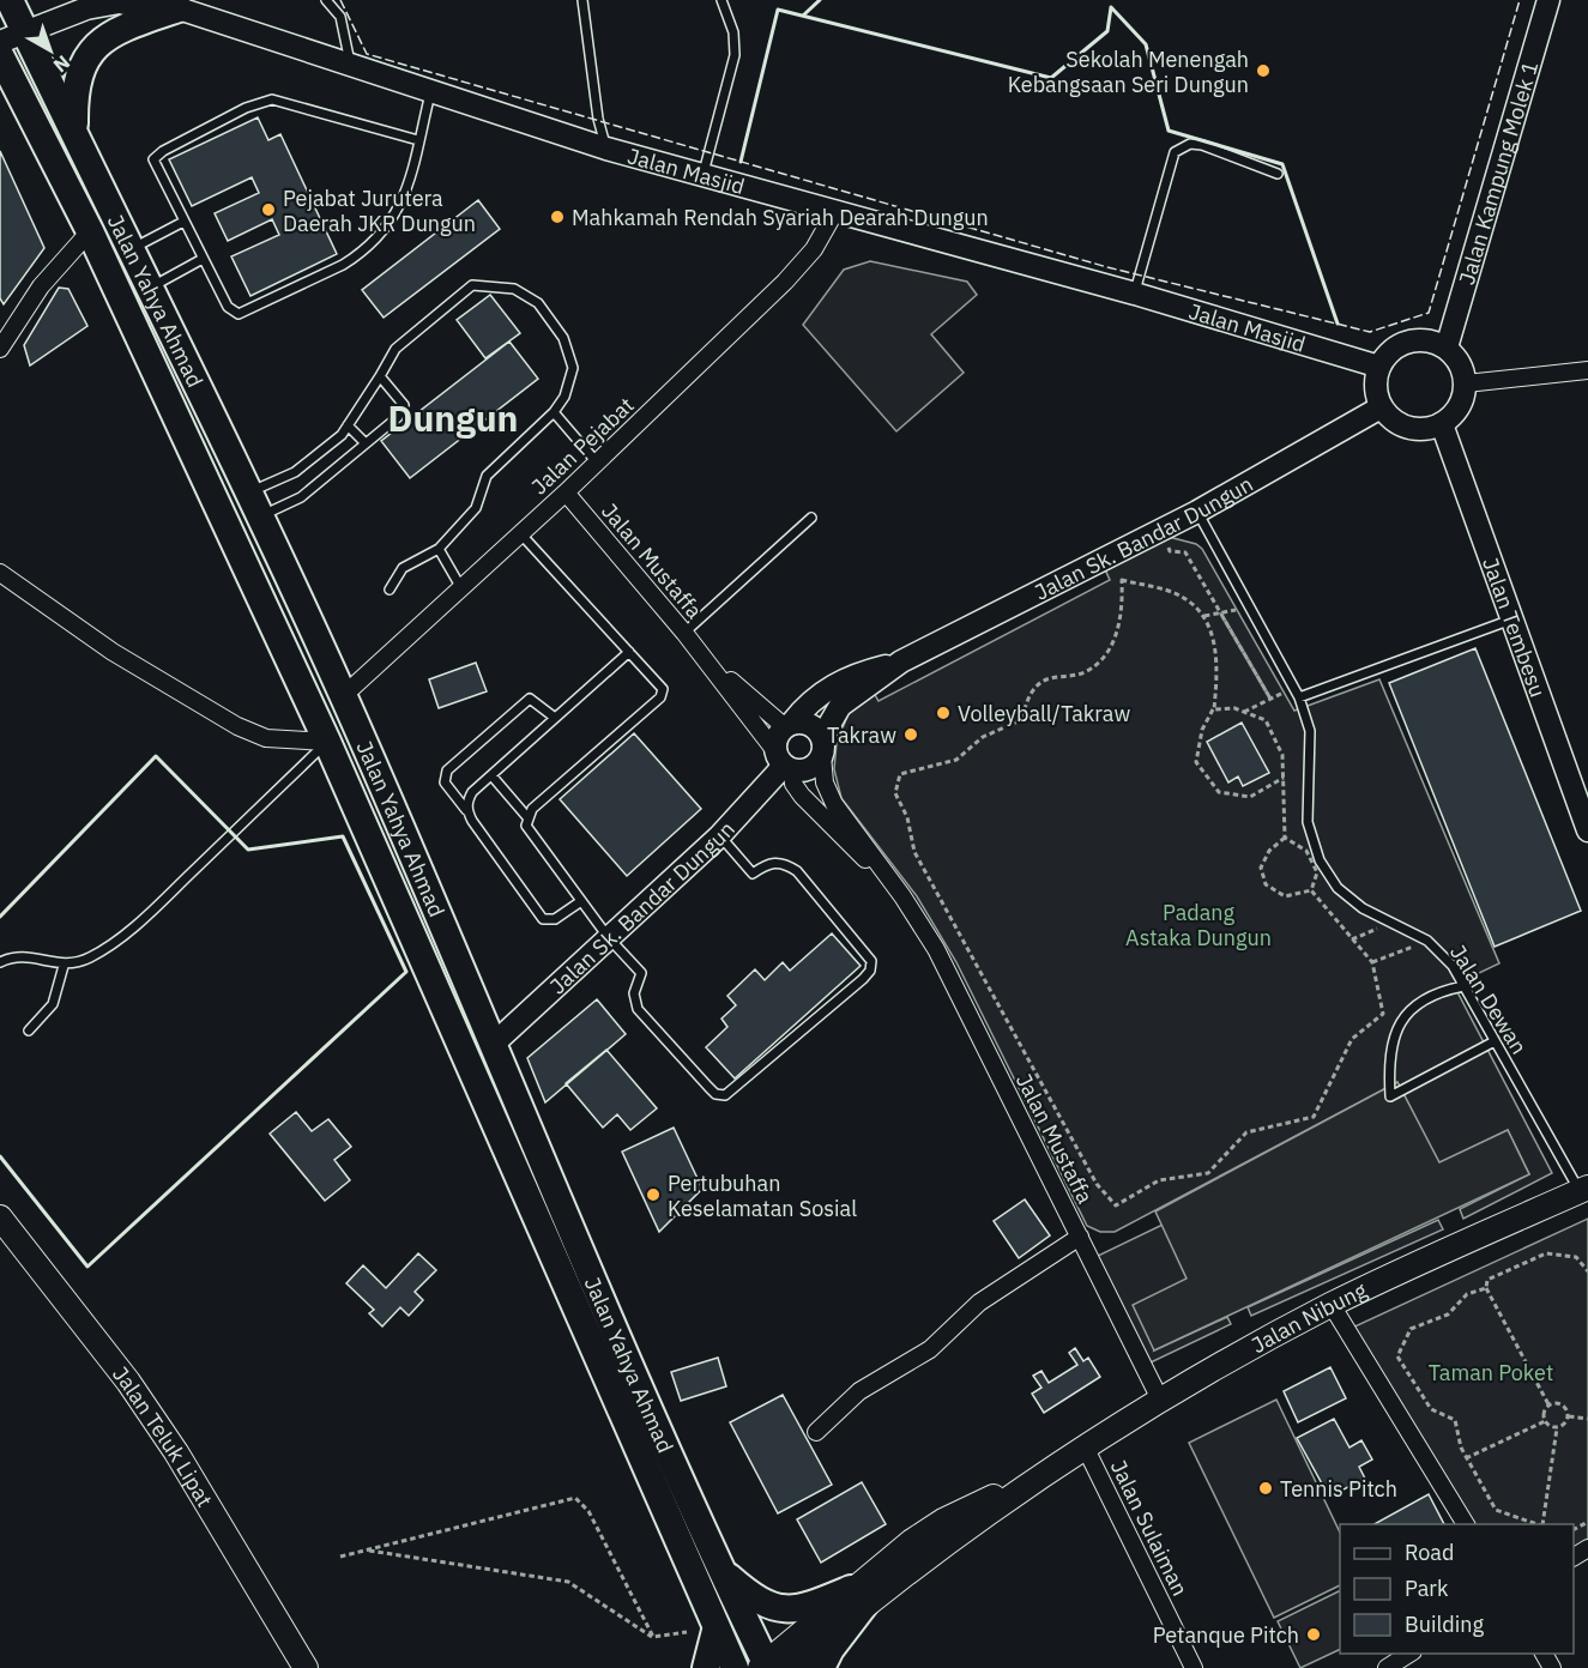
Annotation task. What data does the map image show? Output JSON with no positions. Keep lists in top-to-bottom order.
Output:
{
  "streets": {
    "main road": ["Jalan Yahya Ahmad", "Jalan Nibung", "Jalan Teluk Lipat"],
    "street": [
      "Jalan Masjid",
      "Jalan Kampung Molek 1",
      "Jalan Pejabat",
      "Jalan Sk. Bandar Dungun",
      "Jalan Mustaffa",
      "Jalan Tembesu",
      "Jalan Sulaiman"
    ],
    "lane": ["Jalan Dewan"]
  },
  "crossings": [
    ["Jalan Masjid", "Jalan Kampung Molek 1"],
    ["Jalan Masjid", "Jalan Yahya Ahmad"],
    ["Jalan Masjid", "Jalan Pejabat"],
    ["Jalan Masjid", "Jalan Sk. Bandar Dungun"],
    ["Jalan Masjid", "Jalan Tembesu"],
    ["Jalan Kampung Molek 1", "Jalan Sk. Bandar Dungun"],
    ["Jalan Kampung Molek 1", "Jalan Tembesu"],
    ["Jalan Yahya Ahmad", "Jalan Pejabat"],
    ["Jalan Yahya Ahmad", "Jalan Sk. Bandar Dungun"],
    ["Jalan Yahya Ahmad", "Jalan Nibung"],
    ["Jalan Pejabat", "Jalan Mustaffa"],
    ["Jalan Sk. Bandar Dungun", "Jalan Mustaffa"],
    ["Jalan Sk. Bandar Dungun", "Jalan Tembesu"],
    ["Jalan Sk. Bandar Dungun", "Jalan Dewan"],
    ["Jalan Mustaffa", "Jalan Nibung"],
    ["Jalan Dewan", "Jalan Nibung"],
    ["Jalan Nibung", "Jalan Sulaiman"]
  ],
  "districts": ["Dungun"],
  "parks": ["Padang Astaka Dungun", "Taman Poket"],
  "places": [
    "Sekolah Menengah Kebangsaan Seri Dungun",
    "Pejabat Jurutera Daerah JKR Dungun",
    "Mahkamah Rendah Syariah Dearah Dungun",
    "Volleyball/Takraw",
    "Takraw",
    "Pertubuhan Keselamatan Sosial",
    "Tennis Pitch",
    "Petanque Pitch"
  ],
  "legend": ["Road", "Park", "Building"],
  "north": "bottom right"
}
